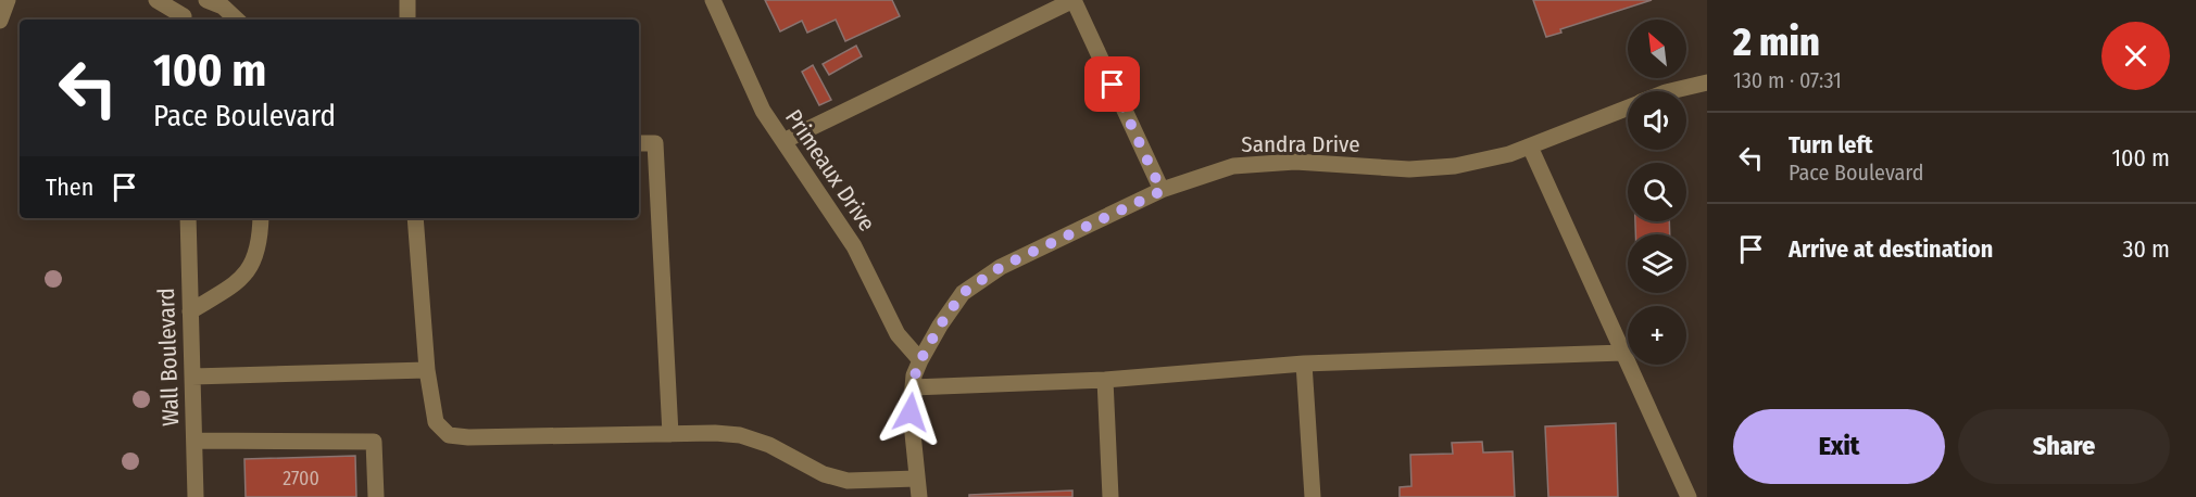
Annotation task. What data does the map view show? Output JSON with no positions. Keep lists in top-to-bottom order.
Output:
{
  "streets": {
    "street": ["Sandra Drive", "Primeaux Drive", "Wall Boulevard"]
  },
  "crossings": [
    ["Sandra Drive", "Primeaux Drive"]
  ],
  "house_numbers": ["2700"],
  "north": "top left",
  "page": {
    "heading": ["2 min", "130 m · 07:31"],
    "map_buttons": "+",
    "turn": ["100 m", "Pace Boulevard"],
    "list": [
      {
        "name": "Turn left",
        "note": "Pace Boulevard",
        "value": "100 m"
      },
      {
        "name": "Arrive at destination",
        "value": "30 m"
      }
    ],
    "then": "Then",
    "buttons": ["Exit", "Share"]
  }
}
